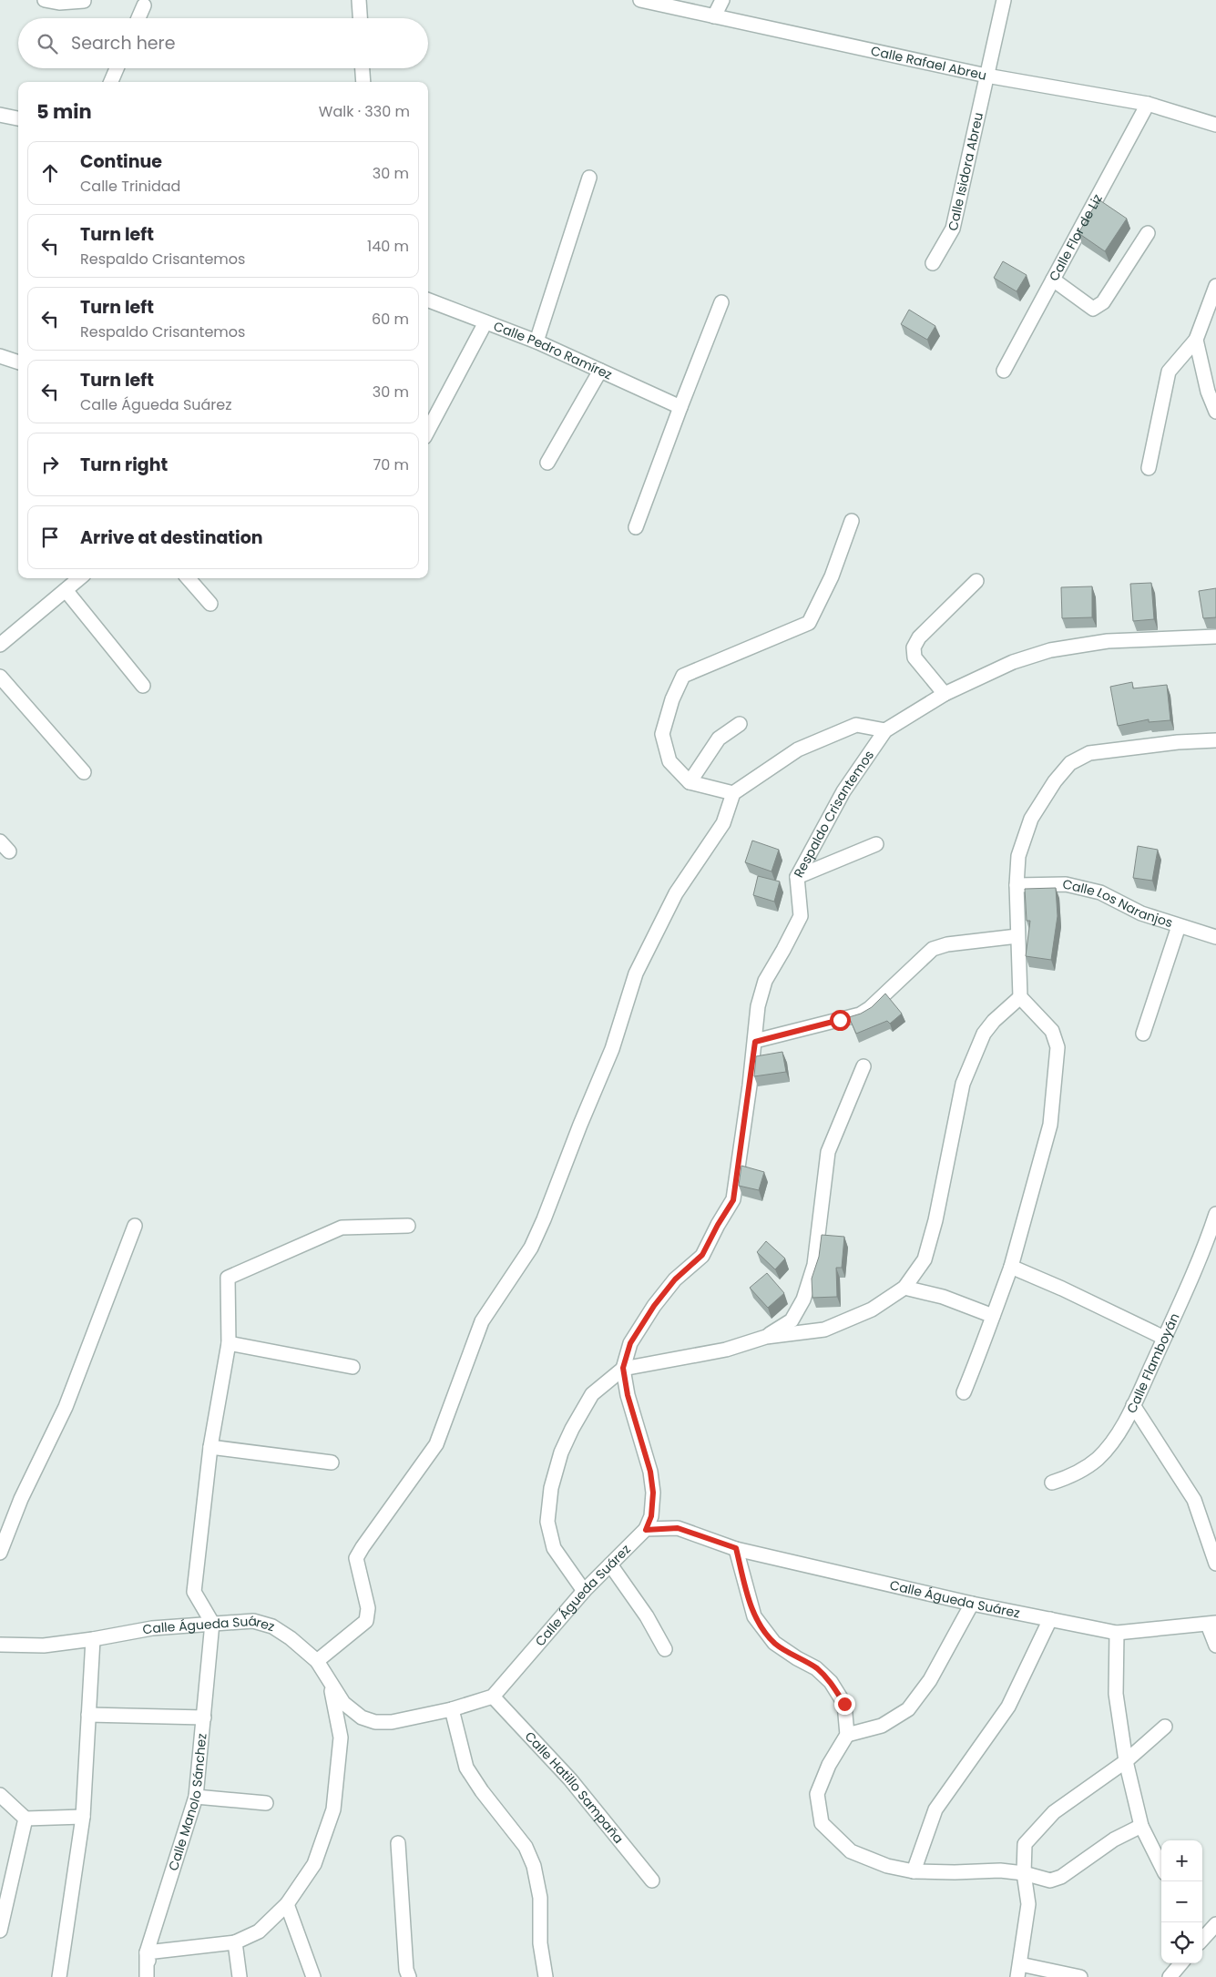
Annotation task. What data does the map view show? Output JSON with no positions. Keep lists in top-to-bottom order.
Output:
{
  "streets": {
    "street": [
      "Calle Rafael Abreu",
      "Calle Isidora Abreu",
      "Calle Flor de Liz",
      "Calle Pedro Ramírez",
      "Respaldo Crisantemos",
      "Calle Los Naranjos",
      "Calle Flamboyán",
      "Calle Águeda Suárez",
      "Calle Hatillo Sampaña",
      "Calle Manolo Sánchez"
    ]
  },
  "crossings": [
    ["Calle Rafael Abreu", "Calle Isidora Abreu"],
    ["Calle Rafael Abreu", "Calle Flor de Liz"],
    ["Respaldo Crisantemos", "Calle Águeda Suárez"],
    ["Calle Águeda Suárez", "Calle Hatillo Sampaña"],
    ["Calle Águeda Suárez", "Calle Manolo Sánchez"]
  ],
  "page": {
    "search": "Search here",
    "heading": ["5 min", "Walk · 330 m"],
    "list": [
      ["Continue", "Calle Trinidad", "30 m"],
      ["Turn left", "Respaldo Crisantemos", "140 m"],
      ["Turn left", "Respaldo Crisantemos", "60 m"],
      ["Turn left", "Calle Águeda Suárez", "30 m"],
      ["Turn right", "70 m"],
      "Arrive at destination"
    ],
    "map_buttons": ["+", "−"]
  }
}
